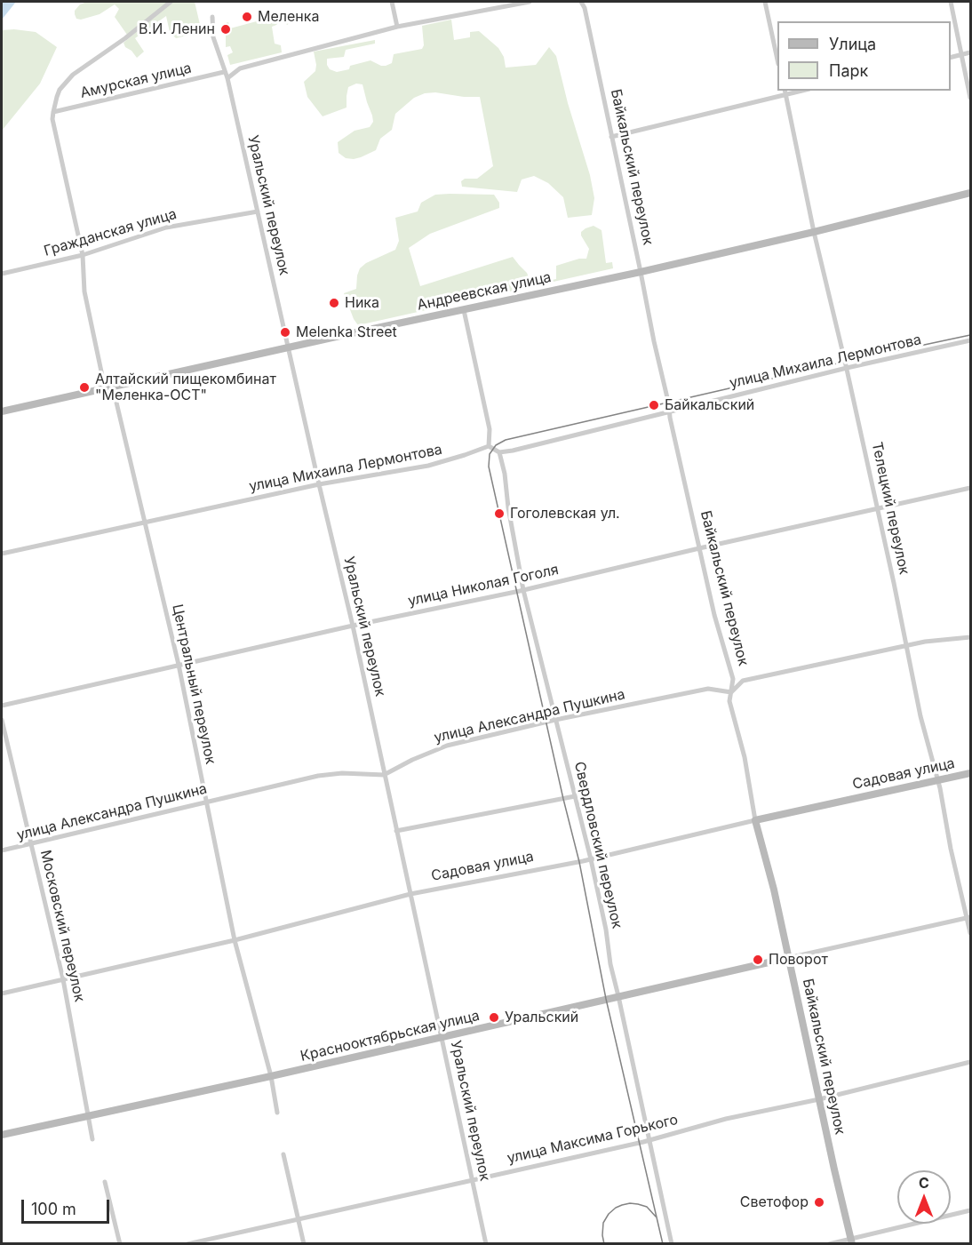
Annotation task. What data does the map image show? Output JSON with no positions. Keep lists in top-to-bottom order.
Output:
{
  "streets": {
    "main road": [
      "Байкальский переулок",
      "Андреевская улица",
      "Садовая улица",
      "Краснооктябрьская улица"
    ],
    "street": [
      "Амурская улица",
      "Уральский переулок",
      "Гражданская улица",
      "улица Михаила Лермонтова",
      "Телецкий переулок",
      "улица Николая Гоголя",
      "Центральный переулок",
      "улица Александра Пушкина",
      "Свердловский переулок",
      "Московский переулок",
      "улица Максима Горького"
    ]
  },
  "crossings": [
    ["Амурская улица", "Уральский переулок"],
    ["Амурская улица", "Центральный переулок"],
    ["Байкальский переулок", "Андреевская улица"],
    ["Байкальский переулок", "улица Михаила Лермонтова"],
    ["Байкальский переулок", "улица Николая Гоголя"],
    ["Байкальский переулок", "улица Александра Пушкина"],
    ["Байкальский переулок", "Садовая улица"],
    ["Байкальский переулок", "Краснооктябрьская улица"],
    ["Байкальский переулок", "улица Максима Горького"],
    ["Уральский переулок", "Гражданская улица"],
    ["Уральский переулок", "Андреевская улица"],
    ["Уральский переулок", "улица Михаила Лермонтова"],
    ["Уральский переулок", "улица Николая Гоголя"],
    ["Уральский переулок", "улица Александра Пушкина"],
    ["Уральский переулок", "Садовая улица"],
    ["Уральский переулок", "Краснооктябрьская улица"],
    ["Уральский переулок", "улица Максима Горького"],
    ["Гражданская улица", "Центральный переулок"],
    ["Андреевская улица", "Телецкий переулок"],
    ["Андреевская улица", "Центральный переулок"],
    ["улица Михаила Лермонтова", "Телецкий переулок"],
    ["улица Михаила Лермонтова", "Центральный переулок"],
    ["улица Михаила Лермонтова", "Свердловский переулок"],
    ["Телецкий переулок", "улица Николая Гоголя"],
    ["Телецкий переулок", "Садовая улица"],
    ["Телецкий переулок", "Краснооктябрьская улица"],
    ["улица Николая Гоголя", "Центральный переулок"],
    ["улица Николая Гоголя", "Свердловский переулок"],
    ["Центральный переулок", "улица Александра Пушкина"],
    ["Центральный переулок", "Садовая улица"],
    ["Центральный переулок", "Краснооктябрьская улица"],
    ["улица Александра Пушкина", "Свердловский переулок"],
    ["улица Александра Пушкина", "Московский переулок"],
    ["Садовая улица", "Свердловский переулок"],
    ["Садовая улица", "Московский переулок"],
    ["Свердловский переулок", "Краснооктябрьская улица"],
    ["Свердловский переулок", "улица Максима Горького"],
    ["Московский переулок", "Краснооктябрьская улица"]
  ],
  "places": [
    "Меленка",
    "В.И. Ленин",
    "Ника",
    "Melenka Street",
    "Алтайский пищекомбинат \"Меленка-ОСТ\"",
    "Байкальский",
    "Гоголевская ул.",
    "Поворот",
    "Уральский",
    "Светофор"
  ],
  "legend": ["Улица", "Парк"],
  "scale_bar": "100 m",
  "north": "top"
}
